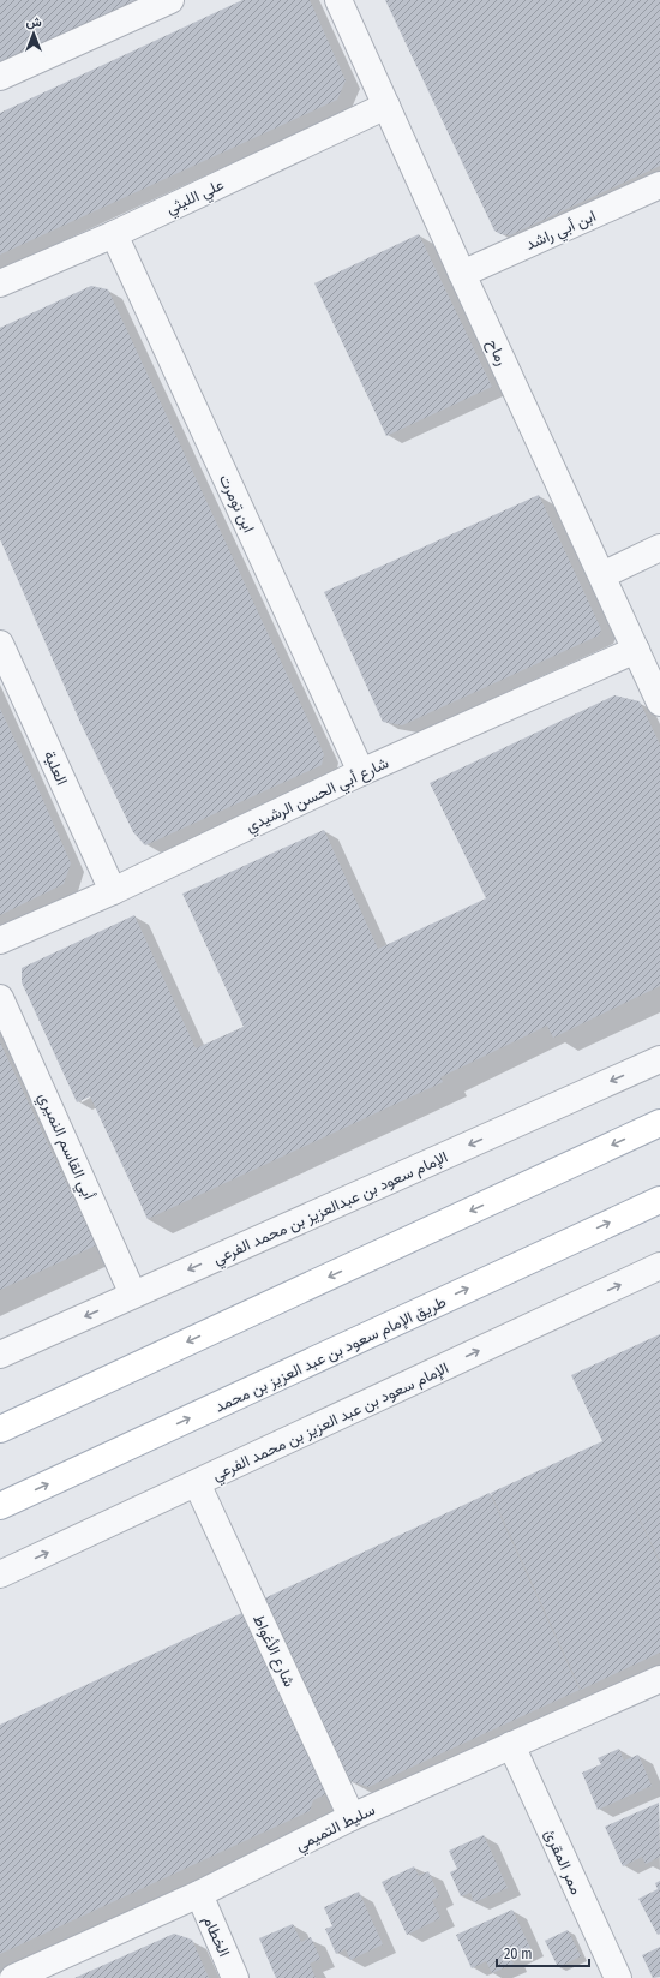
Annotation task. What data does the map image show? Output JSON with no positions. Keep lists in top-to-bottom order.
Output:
{
  "streets": {
    "main road": ["طريق الإمام سعود بن عبد العزيز بن محمد"],
    "street": [
      "علي الليثي",
      "ابن أبي راشد",
      "رماح",
      "ابن تومرت",
      "العلية",
      "شارع أبي الحسن الرشيدي",
      "أبي القاسم النميري",
      "الإمام سعود بن عبدالعزيز بن محمد الفرعي",
      "الإمام سعود بن عبد العزيز بن محمد الفرعي",
      "شارع الأغواط",
      "سليط التميمي",
      "ممر المقرئ",
      "الخطام"
    ]
  },
  "crossings": [
    ["علي الليثي", "رماح"],
    ["علي الليثي", "ابن تومرت"],
    ["ابن أبي راشد", "رماح"],
    ["رماح", "شارع أبي الحسن الرشيدي"],
    ["ابن تومرت", "شارع أبي الحسن الرشيدي"],
    ["العلية", "شارع أبي الحسن الرشيدي"],
    ["أبي القاسم النميري", "الإمام سعود بن عبدالعزيز بن محمد الفرعي"],
    ["الإمام سعود بن عبد العزيز بن محمد الفرعي", "شارع الأغواط"],
    ["شارع الأغواط", "سليط التميمي"],
    ["سليط التميمي", "ممر المقرئ"],
    ["سليط التميمي", "الخطام"]
  ],
  "one_way": ["الإمام سعود بن عبدالعزيز بن محمد الفرعي", "الإمام سعود بن عبد العزيز بن محمد الفرعي"],
  "scale_bar": "20 m",
  "north": "top"
}
